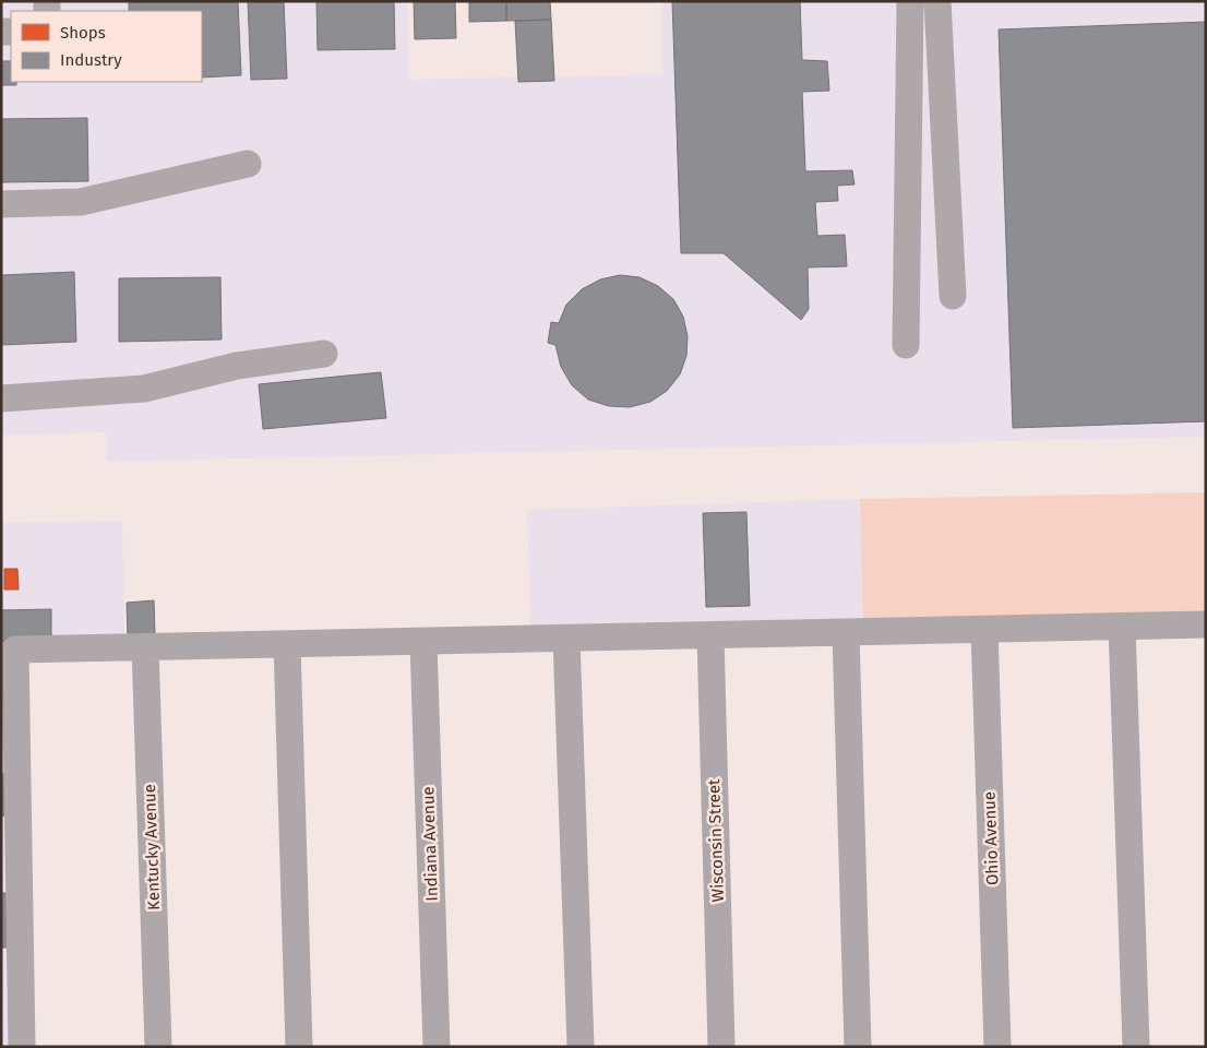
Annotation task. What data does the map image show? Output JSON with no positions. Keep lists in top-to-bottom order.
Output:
{
  "streets": {
    "street": [
      "Ohio Avenue",
      "Wisconsin Street",
      "Indiana Avenue",
      "Kentucky Avenue"
    ]
  },
  "legend": ["Shops", "Industry"]
}
